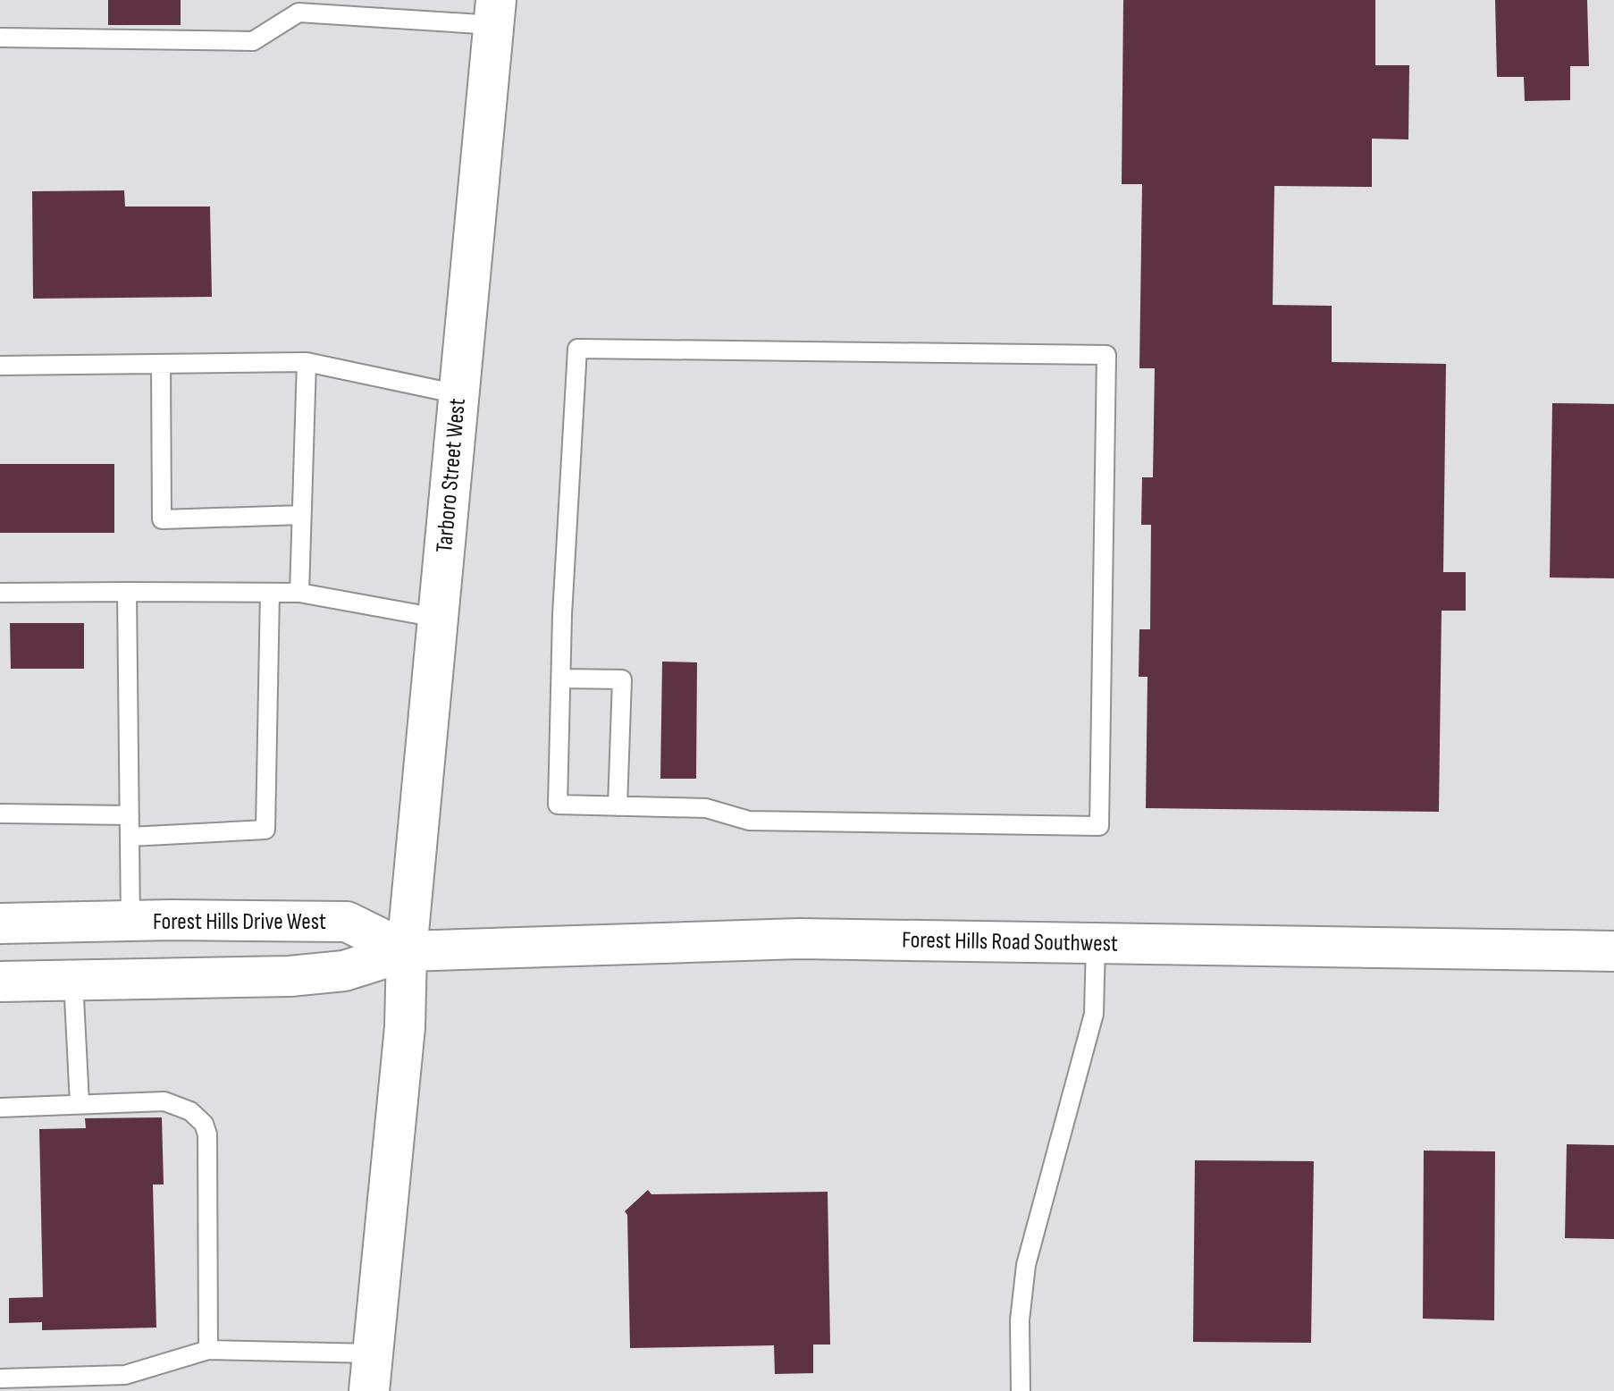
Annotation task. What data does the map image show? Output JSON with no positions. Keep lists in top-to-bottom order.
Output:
{
  "streets": {
    "main road": ["Tarboro Street West", "Forest Hills Drive West", "Forest Hills Road Southwest"]
  },
  "crossings": [
    ["Tarboro Street West", "Forest Hills Drive West"],
    ["Tarboro Street West", "Forest Hills Road Southwest"],
    ["Forest Hills Drive West", "Forest Hills Road Southwest"]
  ]
}
